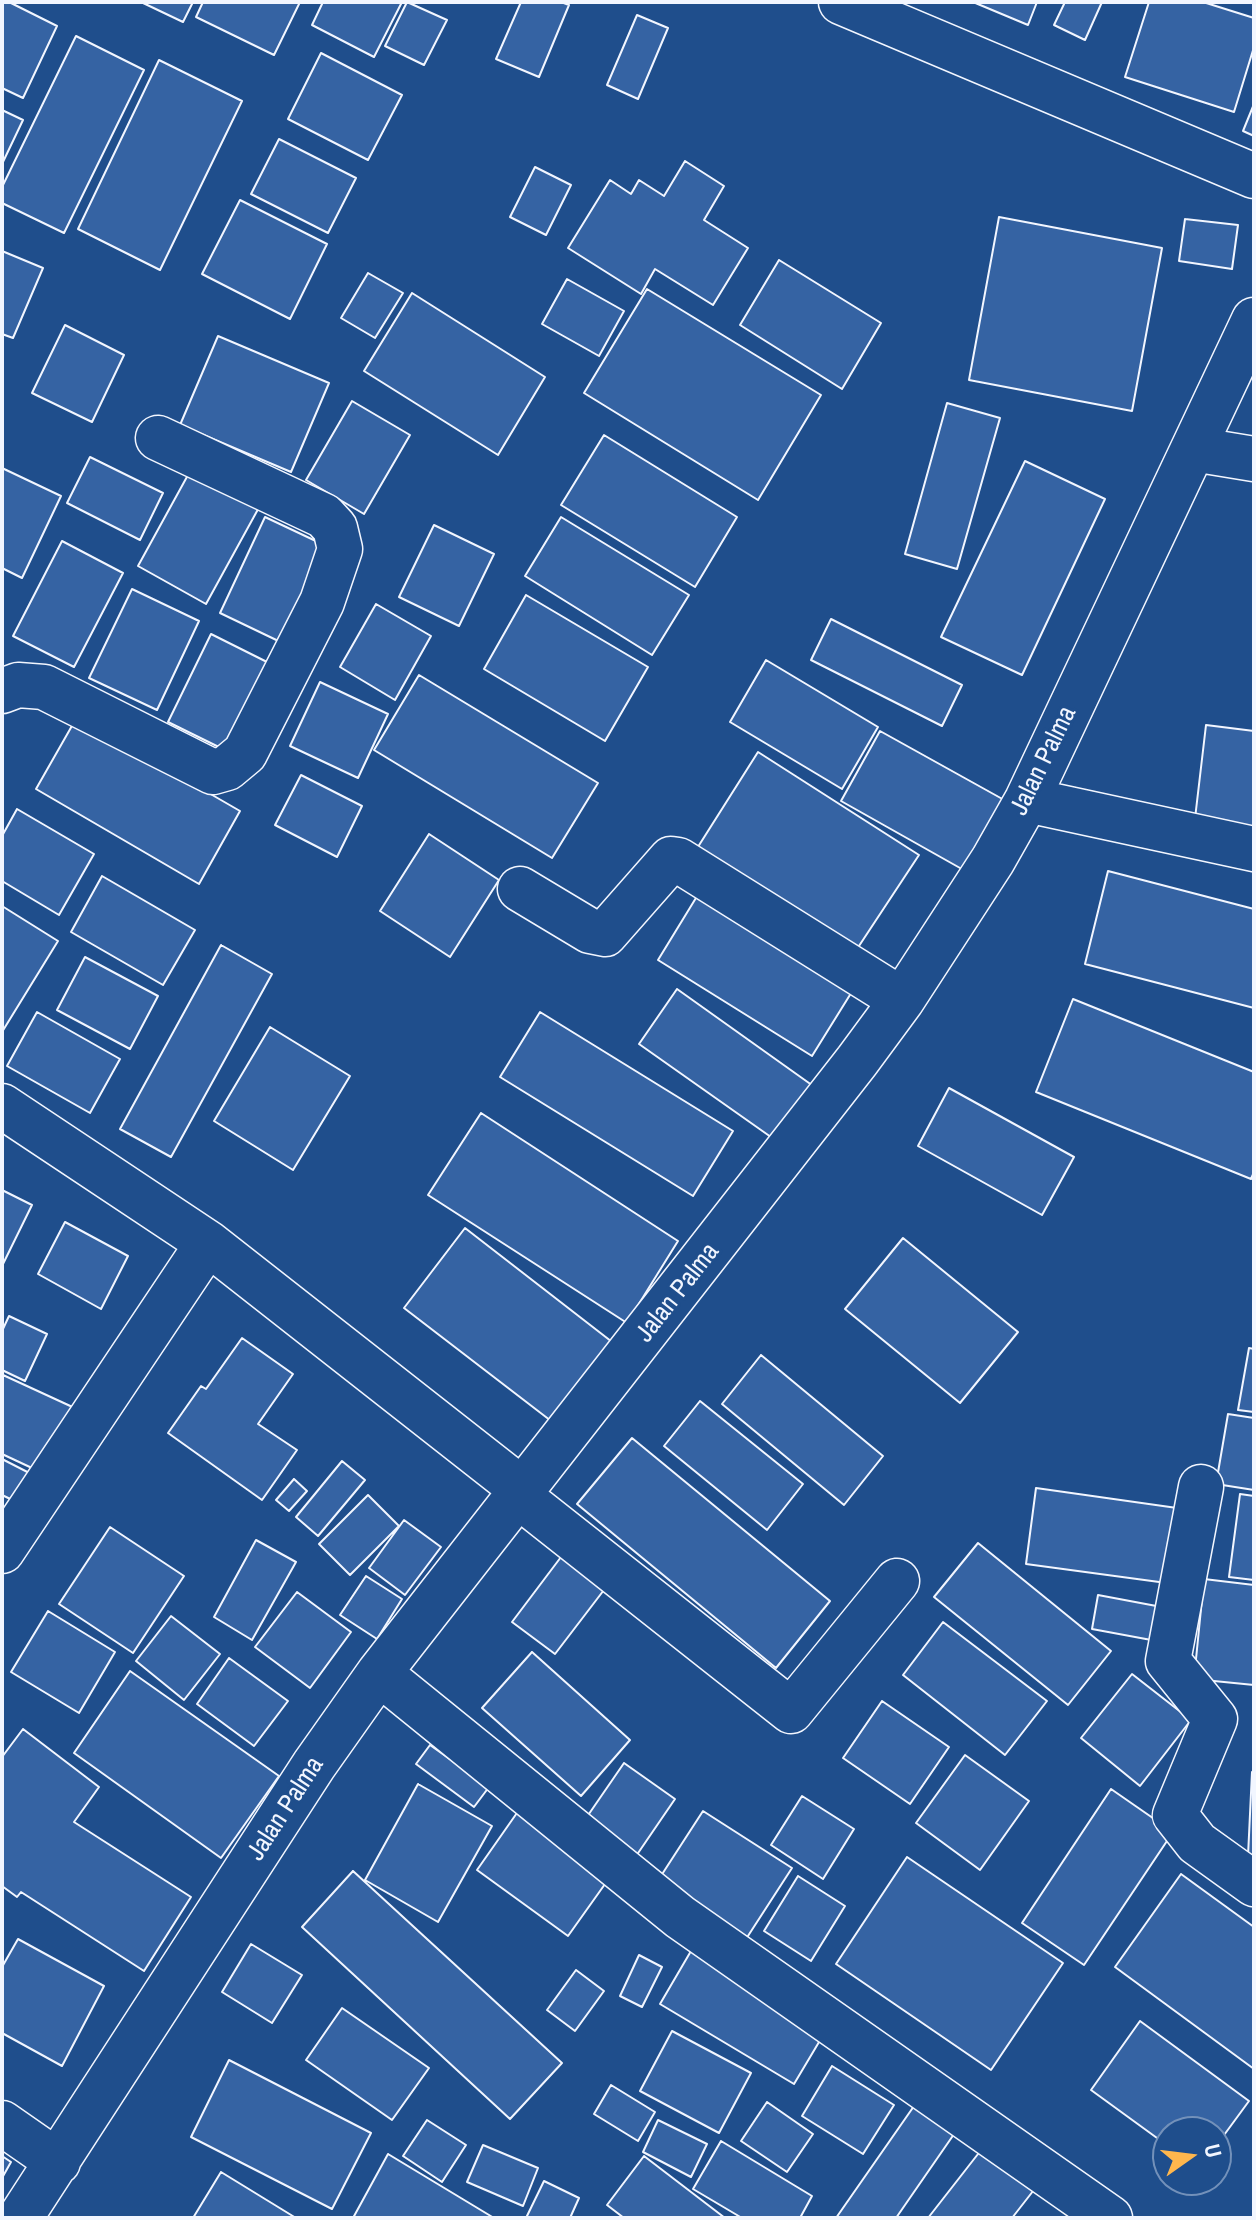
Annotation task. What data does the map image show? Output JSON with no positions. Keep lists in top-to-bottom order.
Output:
{
  "streets": {
    "street": ["Jalan Palma"]
  },
  "north": "right"
}
